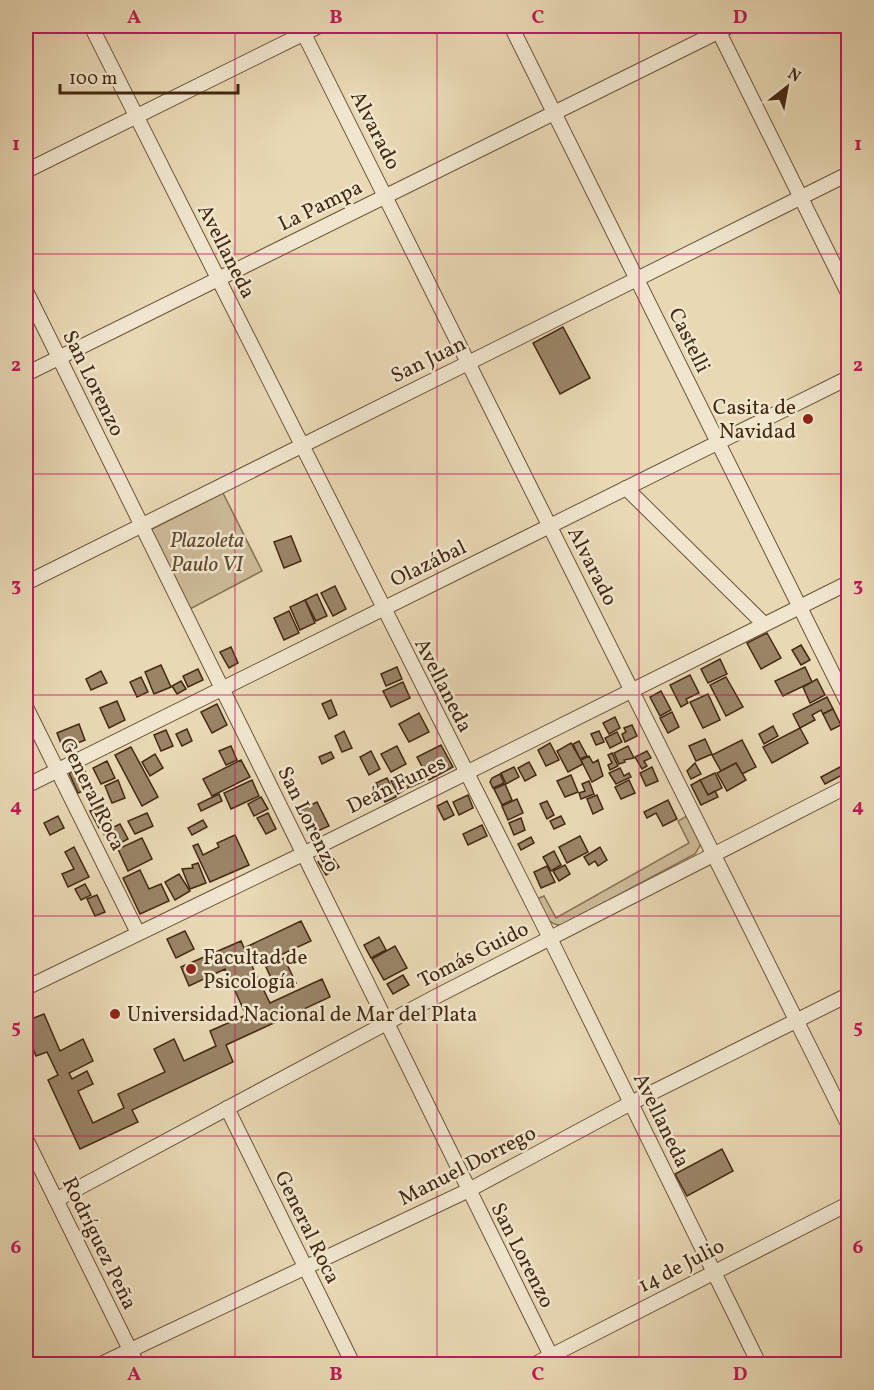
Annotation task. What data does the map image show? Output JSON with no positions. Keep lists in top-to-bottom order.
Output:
{
  "streets": {
    "street": [
      "Alvarado",
      "La Pampa",
      "Avellaneda",
      "Castelli",
      "San Juan",
      "San Lorenzo",
      "Olazábal",
      "Deán Funes",
      "General Roca",
      "Tomás Guido",
      "Manuel Dorrego",
      "Rodríguez Peña",
      "14 de Julio"
    ]
  },
  "crossings": [
    ["Alvarado", "La Pampa"],
    ["Alvarado", "San Juan"],
    ["Alvarado", "Olazábal"],
    ["Alvarado", "Deán Funes"],
    ["Alvarado", "Tomás Guido"],
    ["Alvarado", "Manuel Dorrego"],
    ["La Pampa", "Avellaneda"],
    ["La Pampa", "Castelli"],
    ["La Pampa", "San Lorenzo"],
    ["Avellaneda", "San Juan"],
    ["Avellaneda", "Olazábal"],
    ["Avellaneda", "Deán Funes"],
    ["Avellaneda", "Tomás Guido"],
    ["Avellaneda", "Manuel Dorrego"],
    ["Avellaneda", "14 de Julio"],
    ["Castelli", "San Juan"],
    ["Castelli", "Olazábal"],
    ["Castelli", "Deán Funes"],
    ["San Juan", "San Lorenzo"],
    ["San Lorenzo", "Olazábal"],
    ["San Lorenzo", "Deán Funes"],
    ["San Lorenzo", "Tomás Guido"],
    ["San Lorenzo", "Manuel Dorrego"],
    ["San Lorenzo", "14 de Julio"],
    ["Olazábal", "General Roca"],
    ["Deán Funes", "General Roca"],
    ["General Roca", "Tomás Guido"],
    ["General Roca", "Manuel Dorrego"],
    ["Tomás Guido", "Rodríguez Peña"],
    ["Manuel Dorrego", "Rodríguez Peña"]
  ],
  "parks": ["Plazoleta Paulo VI"],
  "places": ["Casita de Navidad", "Facultad de Psicología", "Universidad Nacional de Mar del Plata"],
  "scale_bar": "100 m",
  "north": "top right",
  "grid": {
    "columns": [
      "A",
      "B",
      "C",
      "D"
    ],
    "rows": [
      "1",
      "2",
      "3",
      "4",
      "5",
      "6"
    ]
  }
}
